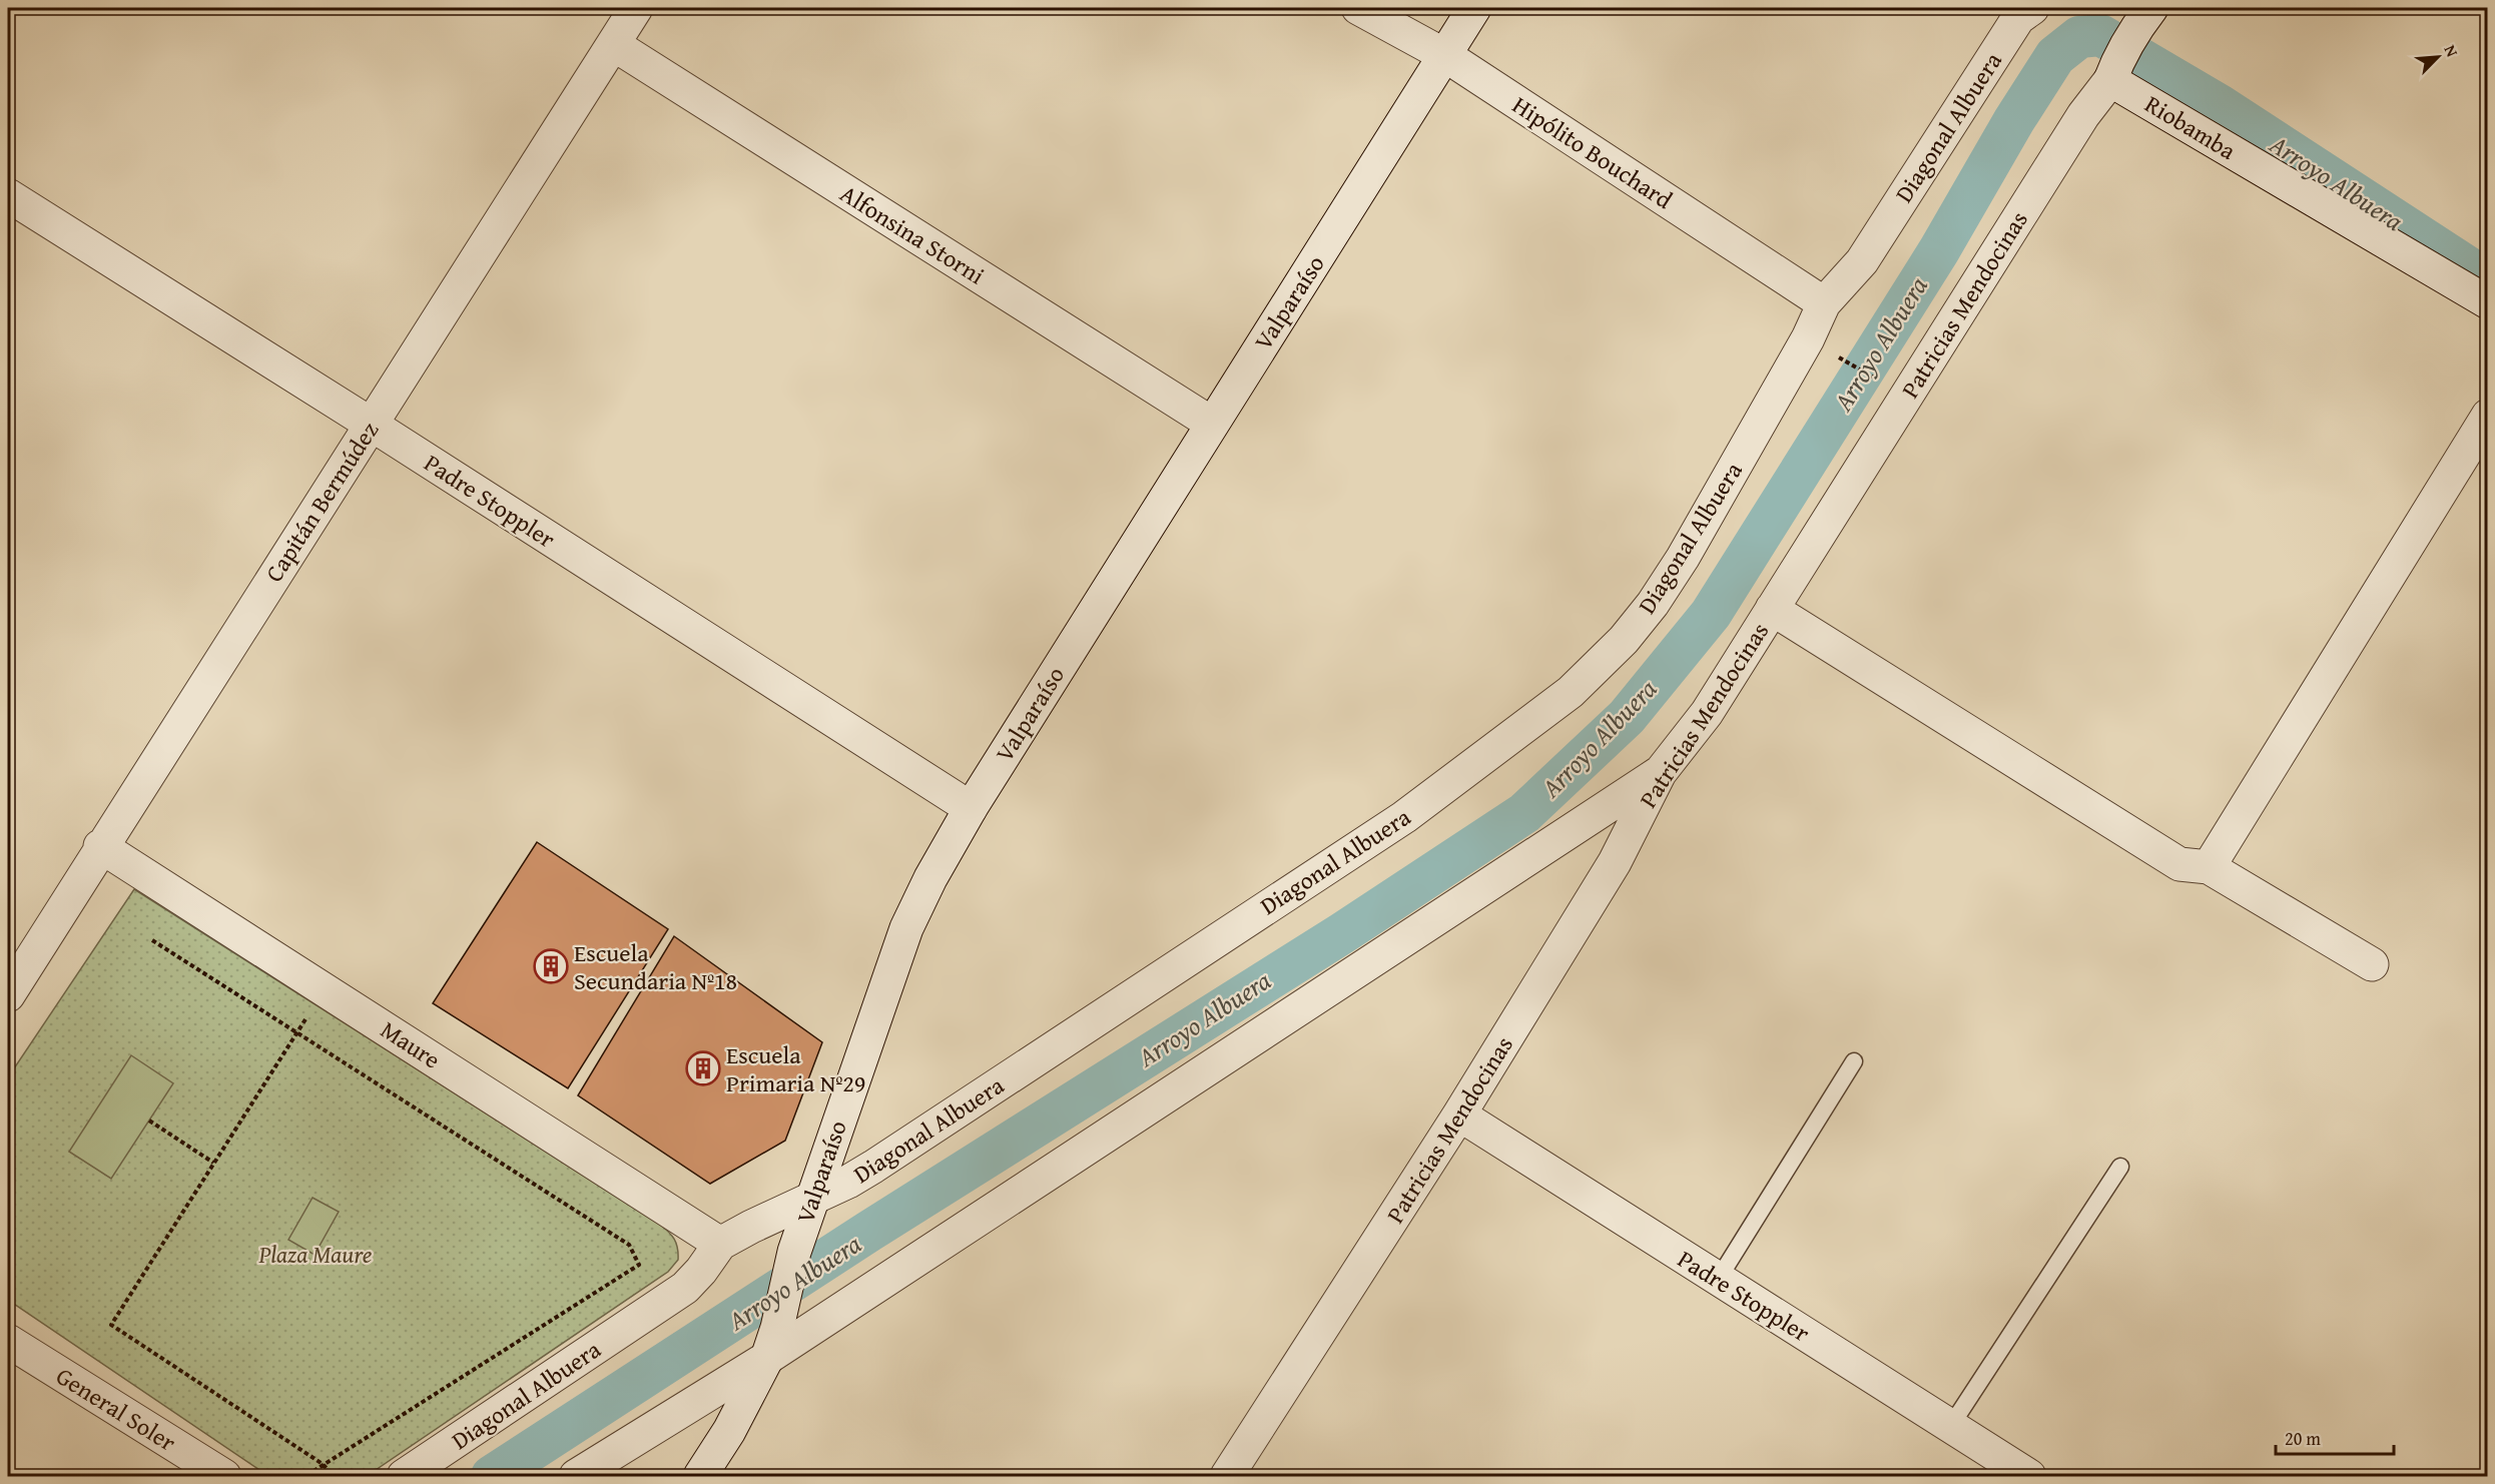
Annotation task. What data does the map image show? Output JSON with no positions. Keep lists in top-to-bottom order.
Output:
{
  "streets": {
    "street": [
      "Diagonal Albuera",
      "Riobamba",
      "Hipólito Bouchard",
      "Alfonsina Storni",
      "Valparaíso",
      "Patricias Mendocinas",
      "Padre Stoppler",
      "Capitán Bermúdez",
      "Maure",
      "General Soler"
    ]
  },
  "crossings": [
    ["Diagonal Albuera", "Hipólito Bouchard"],
    ["Diagonal Albuera", "Valparaíso"],
    ["Diagonal Albuera", "Maure"],
    ["Riobamba", "Patricias Mendocinas"],
    ["Hipólito Bouchard", "Valparaíso"],
    ["Alfonsina Storni", "Valparaíso"],
    ["Alfonsina Storni", "Capitán Bermúdez"],
    ["Valparaíso", "Padre Stoppler"],
    ["Patricias Mendocinas", "Padre Stoppler"],
    ["Padre Stoppler", "Capitán Bermúdez"],
    ["Capitán Bermúdez", "Maure"]
  ],
  "water": ["Arroyo Albuera"],
  "parks": ["Plaza Maure"],
  "places": {
    "building": ["Escuela Secundaria Nº18", "Escuela Primaria Nº29"]
  },
  "scale_bar": "20 m",
  "north": "top right"
}
